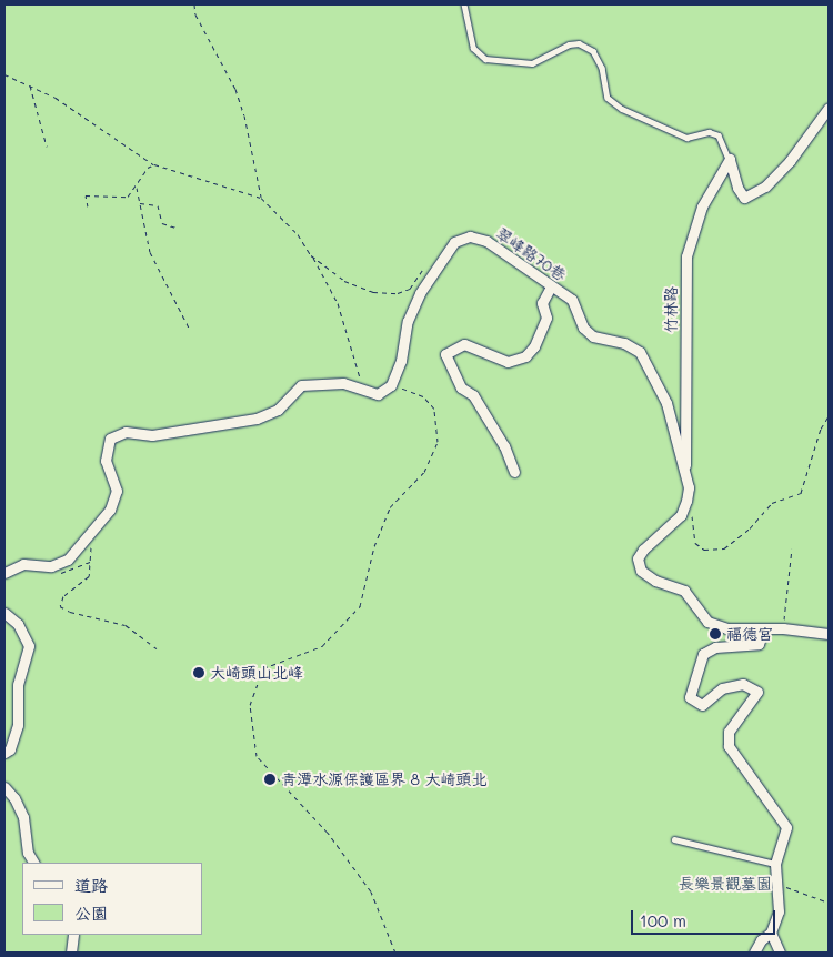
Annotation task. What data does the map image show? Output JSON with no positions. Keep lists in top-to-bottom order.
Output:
{
  "streets": {
    "street": ["翠峰路70巷", "竹林路"]
  },
  "crossings": [
    ["翠峰路70巷", "竹林路"]
  ],
  "parks": ["長樂景觀墓園"],
  "places": ["福德宮", "大崎頭山北峰", "青潭水源保護區界 8 大崎頭北"],
  "legend": ["道路", "公園"],
  "scale_bar": "100 m"
}
